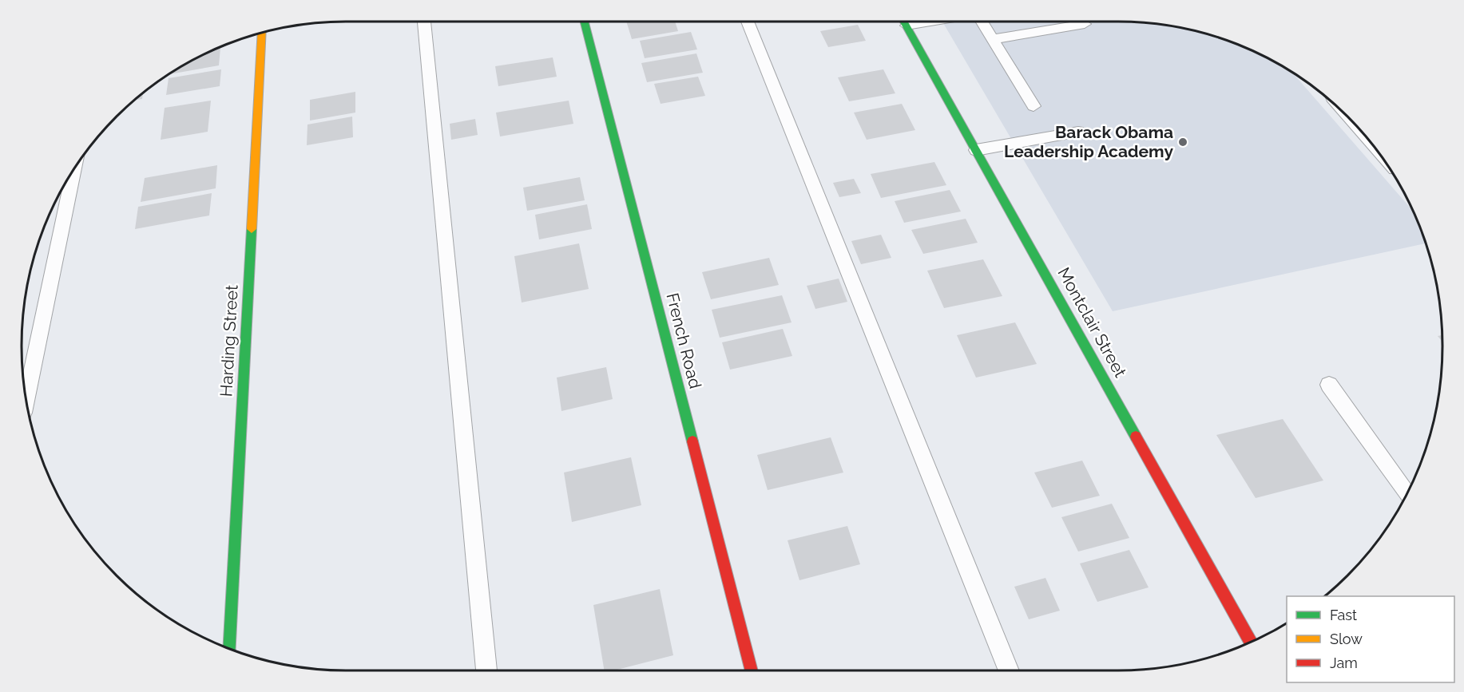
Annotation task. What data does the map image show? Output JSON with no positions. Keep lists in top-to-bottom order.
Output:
{
  "streets": {
    "street": ["Montclair Street", "Harding Street", "French Road"]
  },
  "places": ["Barack Obama Leadership Academy"],
  "legend": ["Fast", "Slow", "Jam"]
}
